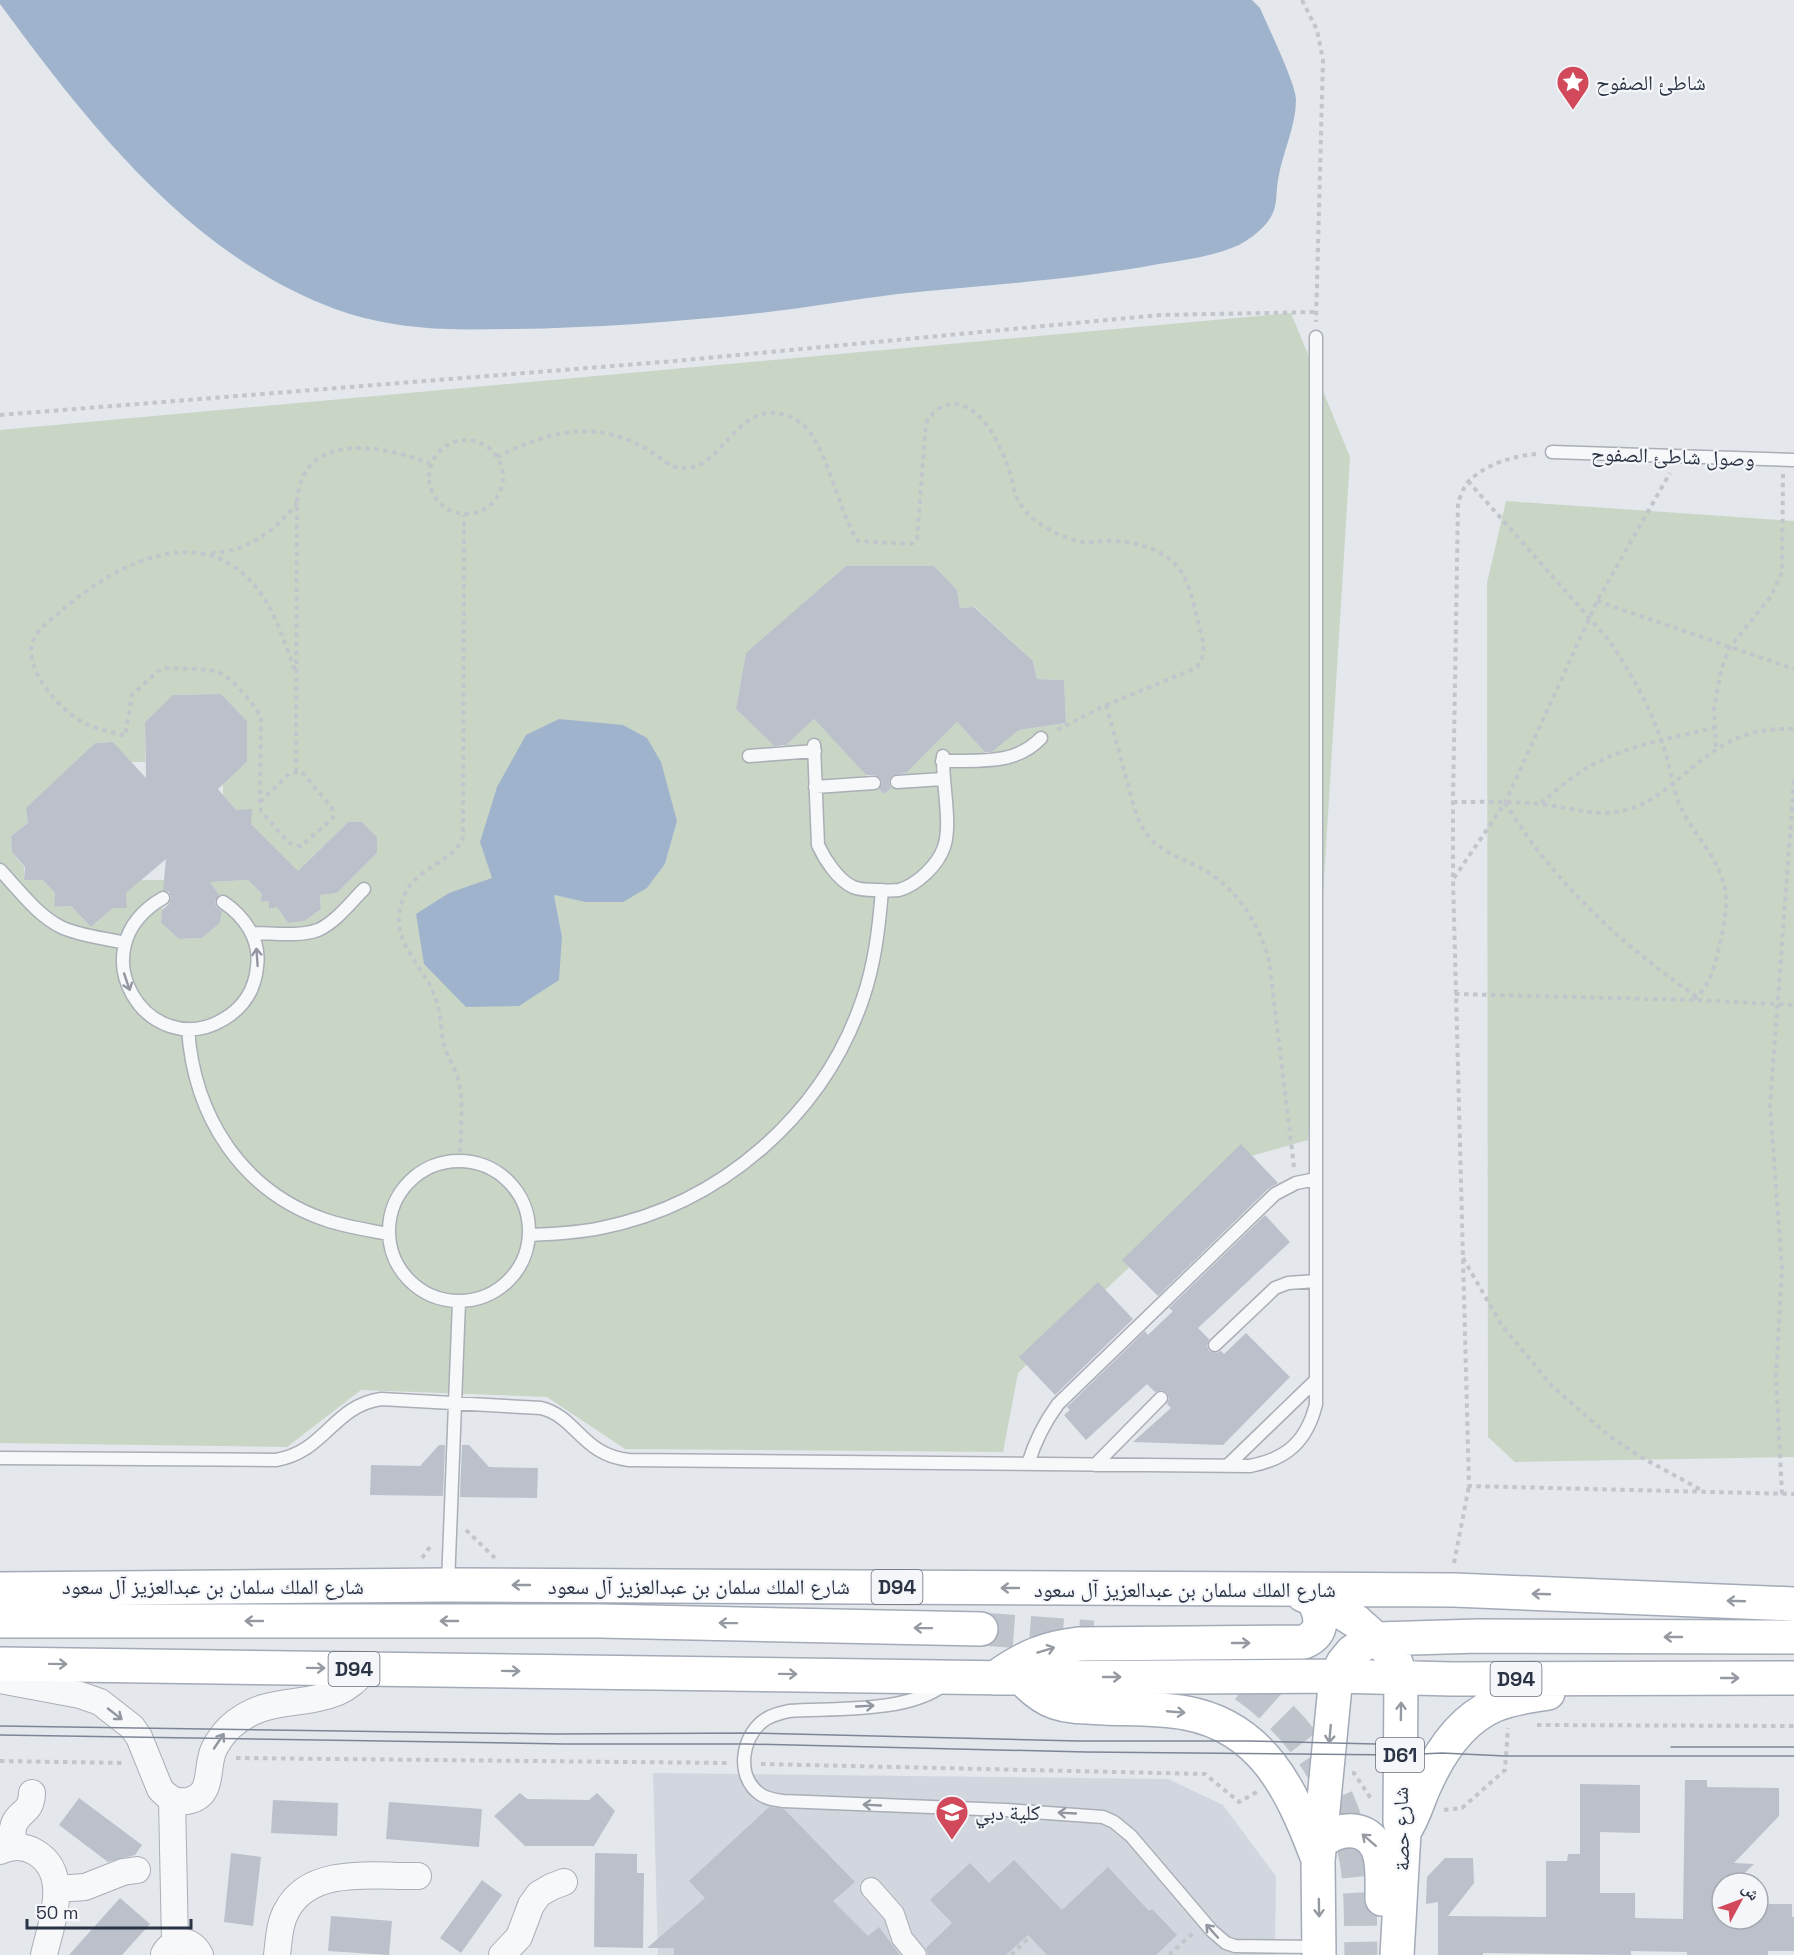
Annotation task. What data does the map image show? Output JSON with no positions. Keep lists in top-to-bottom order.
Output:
{
  "streets": {
    "main road": [
      "شارع الملك سلمان بن عبدالعزيز آل سعود",
      "D94",
      "D61",
      "شارع حصة"
    ],
    "lane": ["وصول شاطئ الصفوح"]
  },
  "crossings": [
    ["شارع الملك سلمان بن عبدالعزيز آل سعود", "شارع حصة"],
    ["D94", "شارع حصة"]
  ],
  "places": {
    "place": ["شاطئ الصفوح"],
    "school or university": ["كلية دبي"]
  },
  "scale_bar": "50 m",
  "north": "top right"
}
